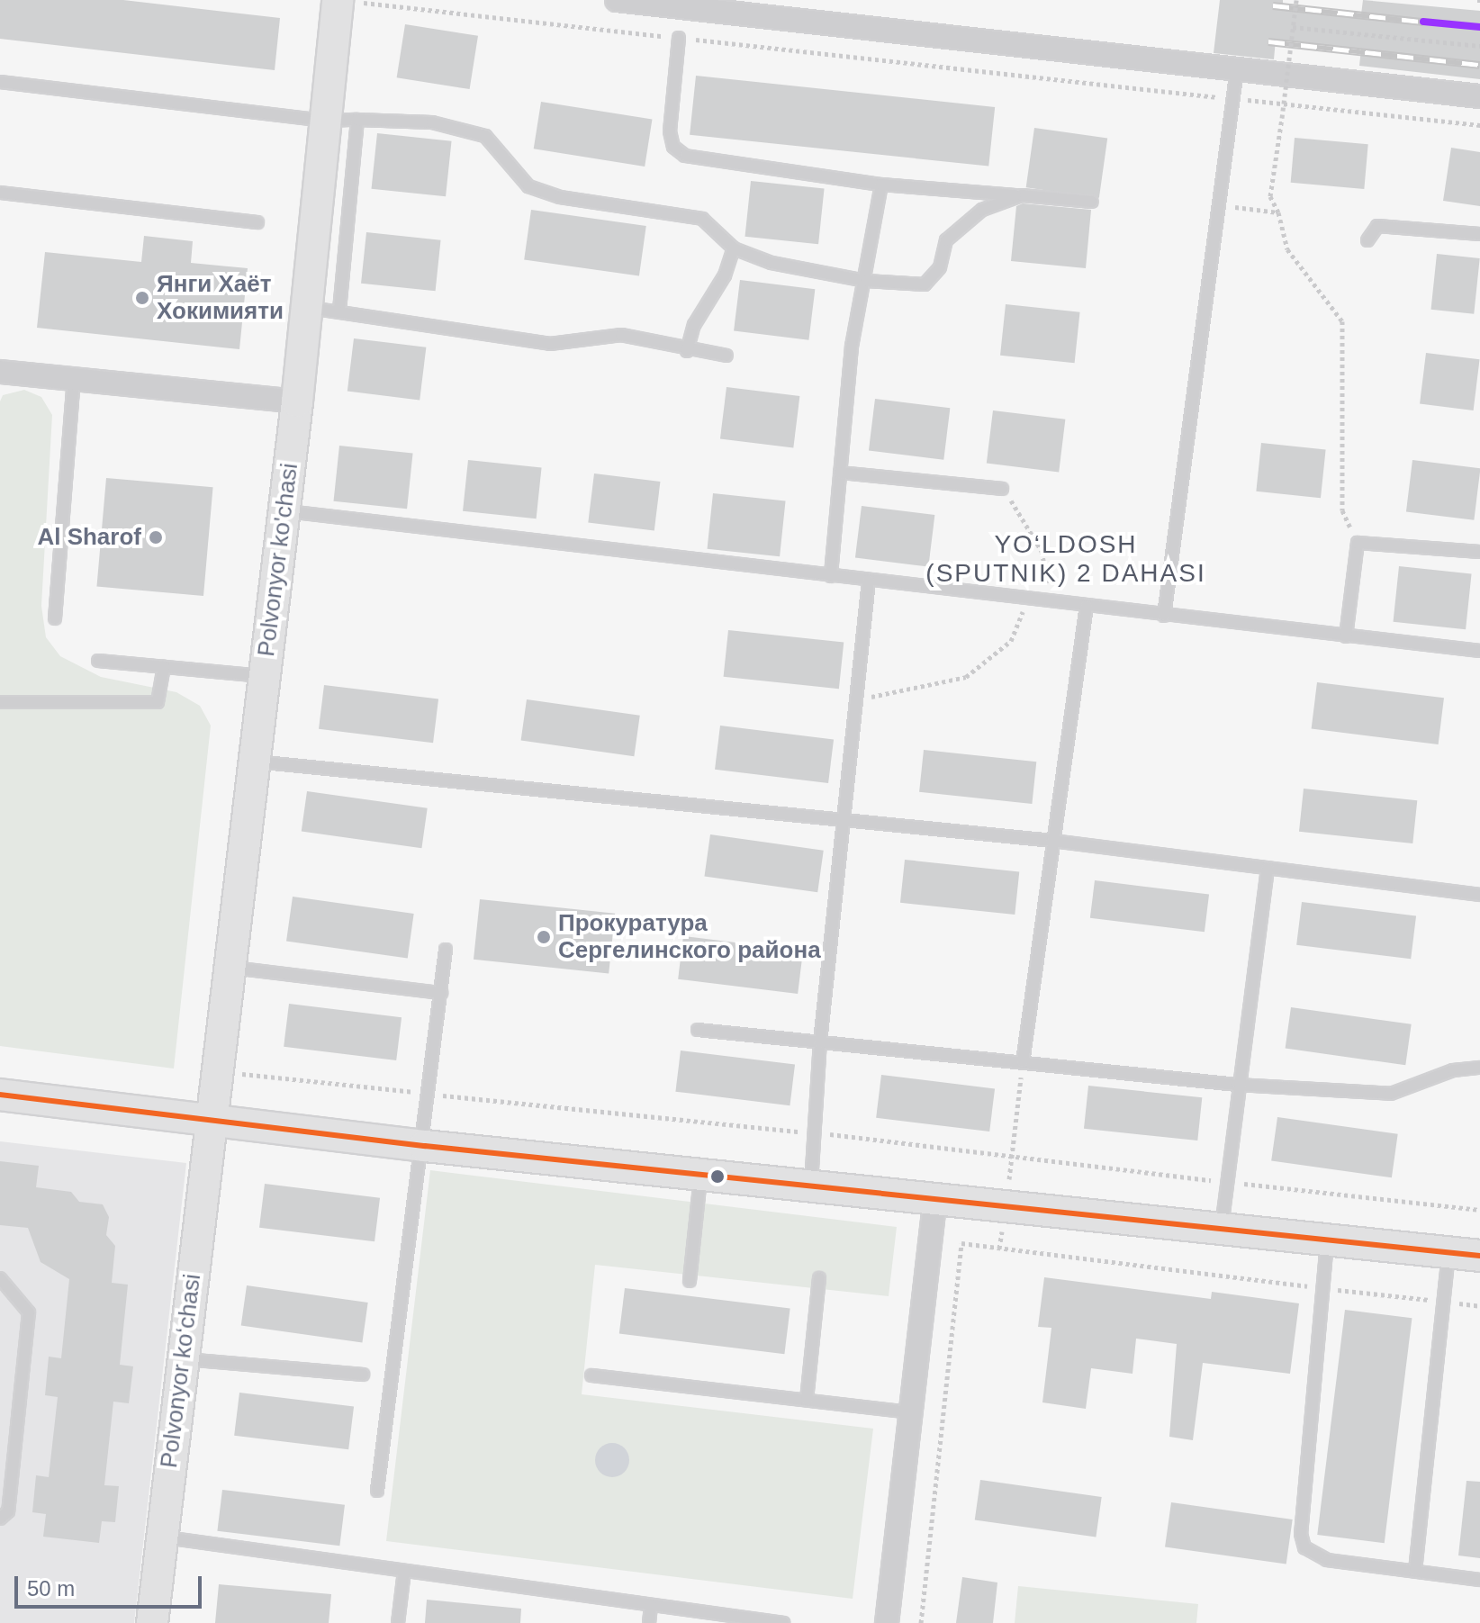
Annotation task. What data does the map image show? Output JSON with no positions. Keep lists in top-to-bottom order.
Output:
{
  "streets": {
    "street": ["Polvonyor ko'chasi", "Polvonyor koʻchasi"]
  },
  "crossings": [
    ["Polvonyor ko'chasi", "Polvonyor koʻchasi"]
  ],
  "districts": ["YO‘LDOSH (SPUTNIK) 2 DAHASI"],
  "places": ["Янги Хаёт Хокимияти", "Al Sharof", "Прокуратура Сергелинского района"],
  "scale_bar": "50 m"
}
